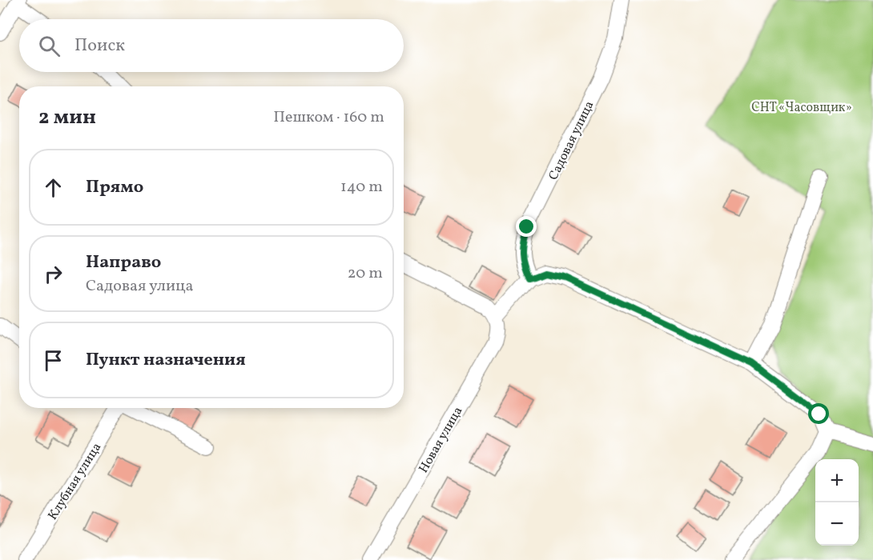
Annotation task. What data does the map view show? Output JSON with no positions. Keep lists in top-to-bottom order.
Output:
{
  "streets": {
    "street": ["Садовая улица", "Новая улица", "Клубная улица"]
  },
  "parks": ["СНТ «Часовщик»"],
  "page": {
    "search": "Поиск",
    "heading": ["2 мин", "Пешком · 160 m"],
    "list": [
      ["Прямо", "140 m"],
      ["Направо", "Садовая улица", "20 m"],
      "Пункт назначения"
    ],
    "map_buttons": ["+", "−"]
  }
}
